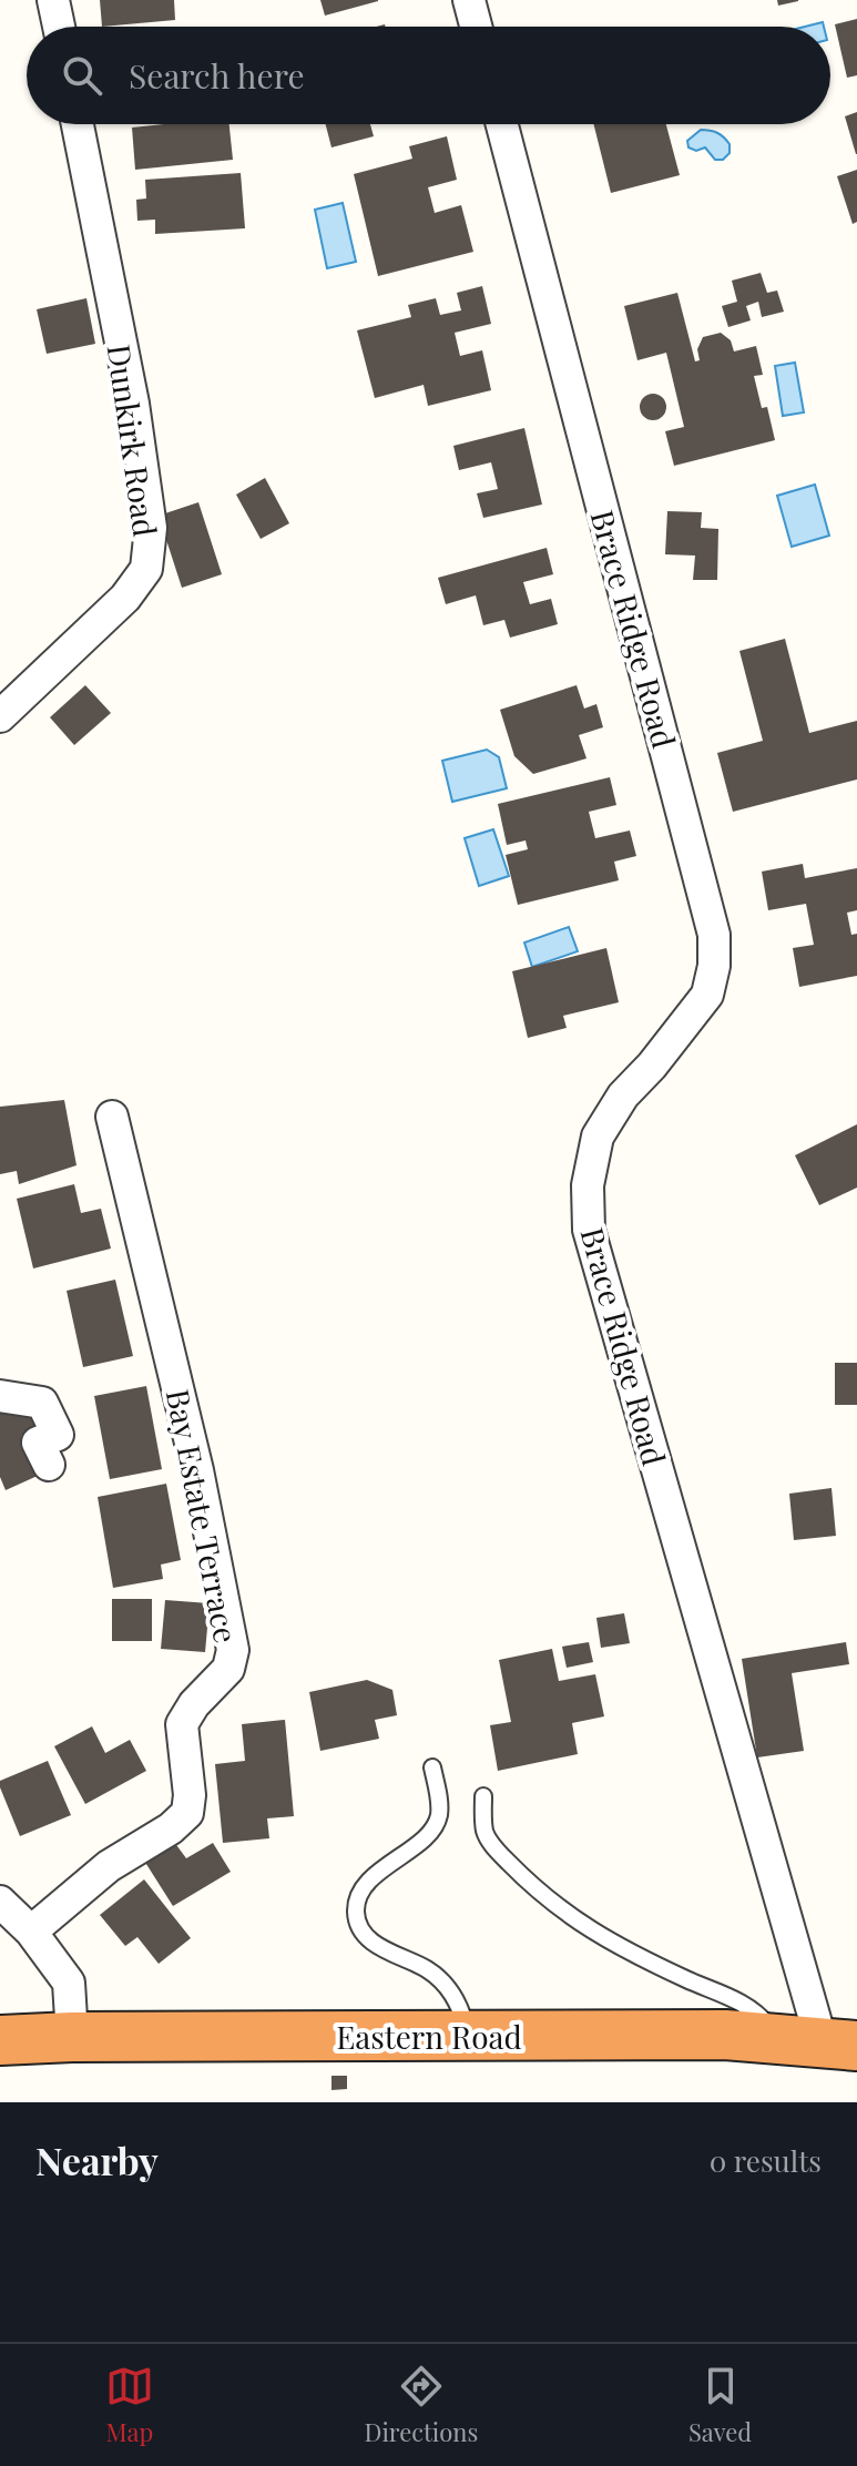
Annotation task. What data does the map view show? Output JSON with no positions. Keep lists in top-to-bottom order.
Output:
{
  "streets": {
    "highway": ["Eastern Road"],
    "street": ["Dunkirk Road", "Brace Ridge Road", "Bay Estate Terrace"]
  },
  "crossings": [
    ["Brace Ridge Road", "Eastern Road"]
  ],
  "page": {
    "search": "Search here",
    "heading": ["Nearby", "0 results"],
    "nav": ["Map", "Directions", "Saved"]
  }
}
